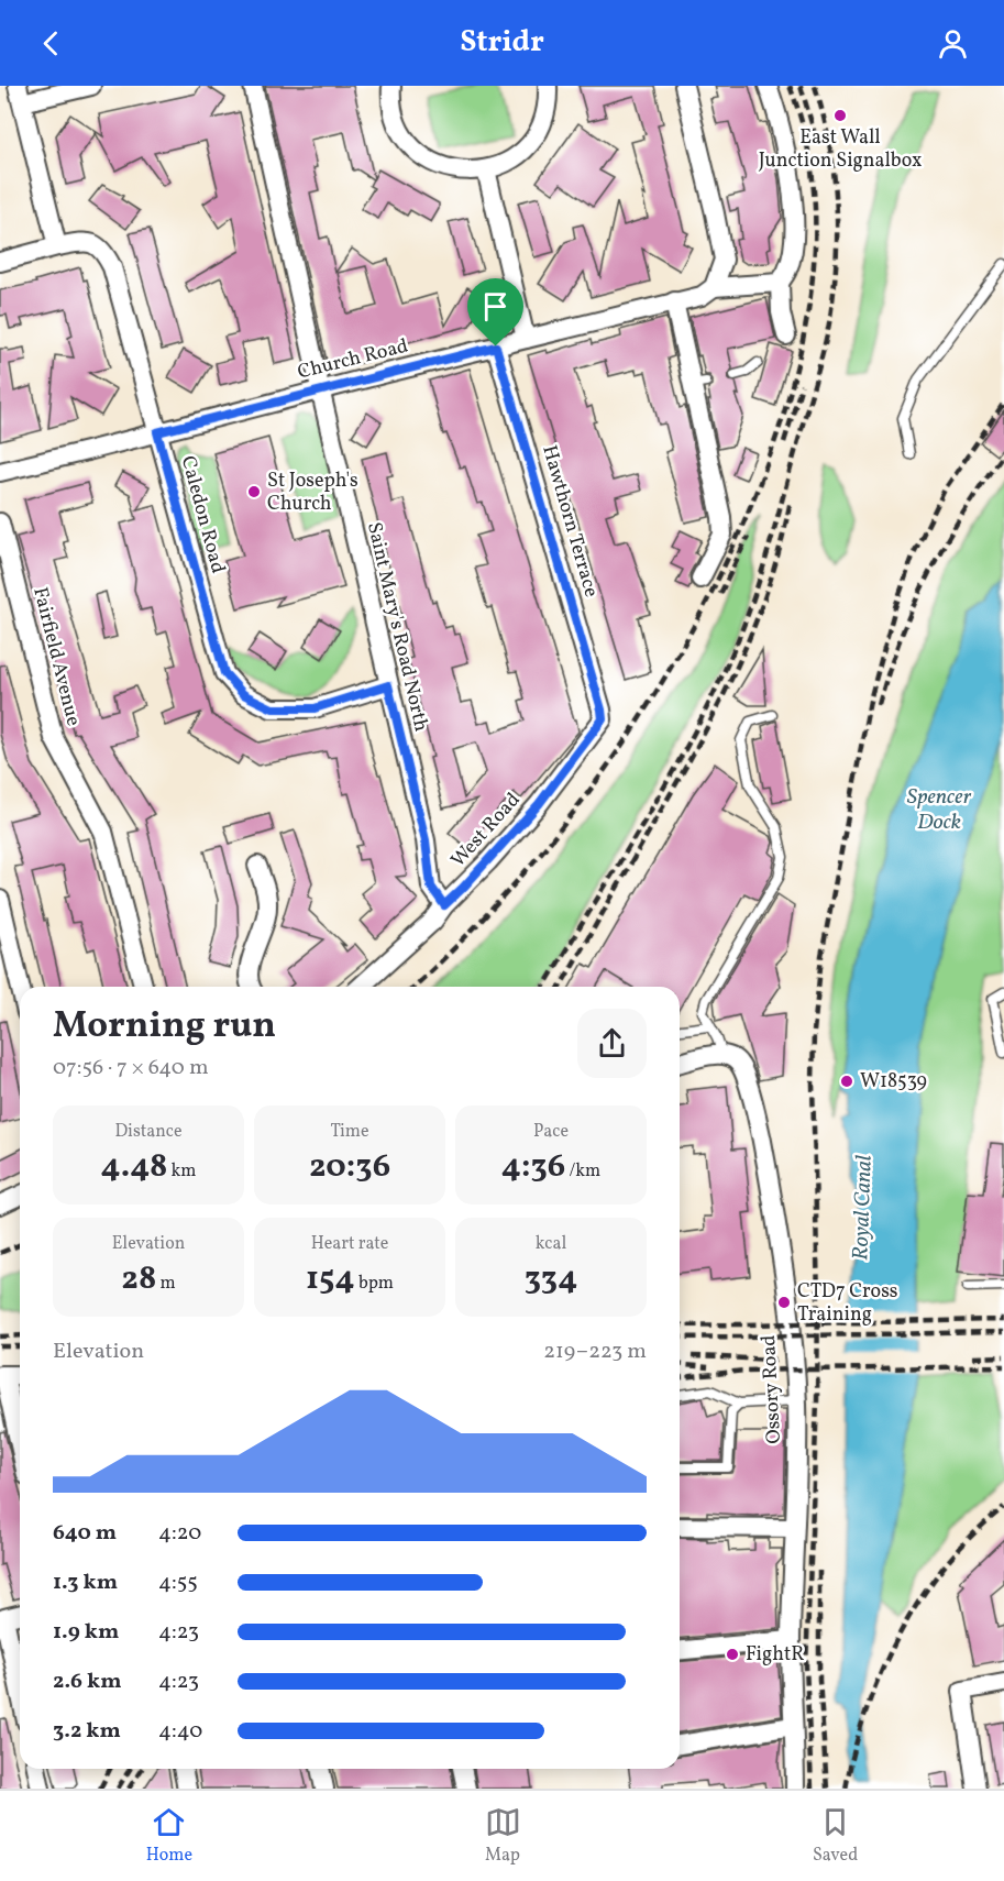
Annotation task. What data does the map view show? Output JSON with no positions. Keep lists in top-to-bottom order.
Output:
{
  "streets": {
    "street": [
      "Church Road",
      "Caledon Road",
      "Hawthorn Terrace",
      "Saint Mary's Road North",
      "Fairfield Avenue",
      "West Road",
      "Ossory Road"
    ]
  },
  "crossings": [
    ["Church Road", "Caledon Road"],
    ["Church Road", "Hawthorn Terrace"],
    ["Church Road", "Saint Mary's Road North"],
    ["Caledon Road", "Saint Mary's Road North"],
    ["Hawthorn Terrace", "West Road"],
    ["Saint Mary's Road North", "West Road"]
  ],
  "water": ["Spencer Dock", "Royal Canal"],
  "places": [
    "East Wall Junction Signalbox",
    "St Joseph's Church",
    "W18539",
    "CTD7 Cross Training",
    "FightR"
  ],
  "page": {
    "header": "Stridr",
    "heading": ["Morning run", "07:56 · 7 × 640 m"],
    "stats": [
      ["Distance", "4.48 km"],
      ["Time", "20:36"],
      ["Pace", "4:36 /km"],
      ["Elevation", "28 m"],
      ["Heart rate", "154 bpm"],
      ["kcal", "334"]
    ],
    "chart": ["Elevation", "219–223 m"],
    "list": [
      {
        "name": "640 m",
        "note": "4:20"
      },
      {
        "name": "1.3 km",
        "note": "4:55"
      },
      {
        "name": "1.9 km",
        "note": "4:23"
      },
      {
        "name": "2.6 km",
        "note": "4:23"
      },
      {
        "name": "3.2 km",
        "note": "4:40"
      }
    ],
    "tabs": ["Home", "Map", "Saved"]
  }
}
